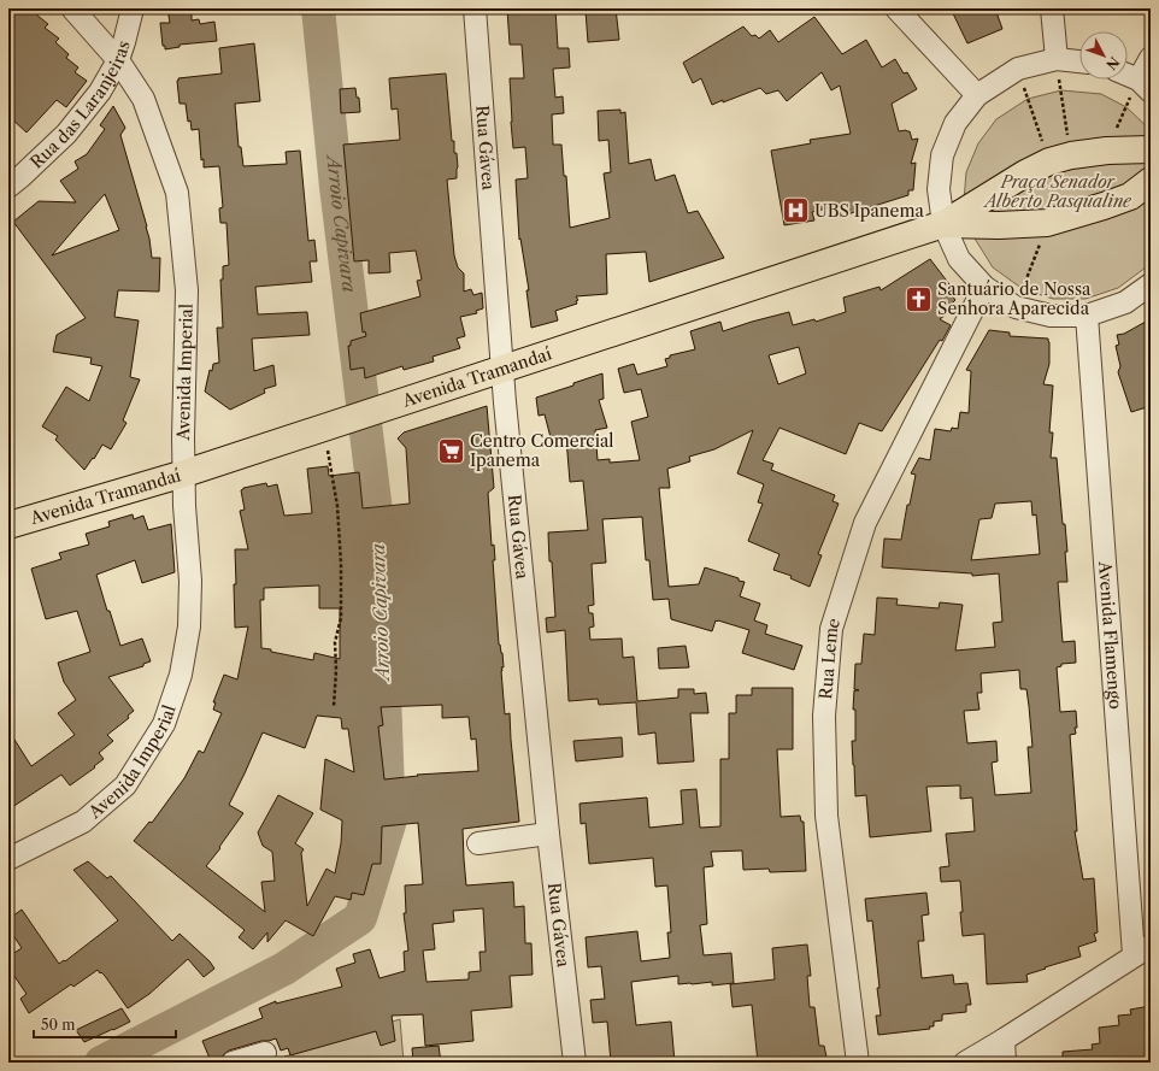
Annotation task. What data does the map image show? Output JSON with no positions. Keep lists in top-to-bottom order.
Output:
{
  "streets": {
    "main road": ["Avenida Tramandaí"],
    "street": [
      "Rua das Laranjeiras",
      "Rua Gávea",
      "Avenida Imperial",
      "Avenida Flamengo",
      "Rua Leme"
    ]
  },
  "crossings": [
    ["Rua das Laranjeiras", "Avenida Imperial"],
    ["Rua Gávea", "Avenida Tramandaí"],
    ["Avenida Imperial", "Avenida Tramandaí"]
  ],
  "water": ["Arroio Capivara"],
  "parks": ["Praça Senador Alberto Pasqualine"],
  "places": {
    "hospital": ["UBS Ipanema"],
    "church": ["Santuário de Nossa Senhora Aparecida"],
    "supermarket": ["Centro Comercial Ipanema"]
  },
  "scale_bar": "50 m",
  "north": "bottom right"
}
